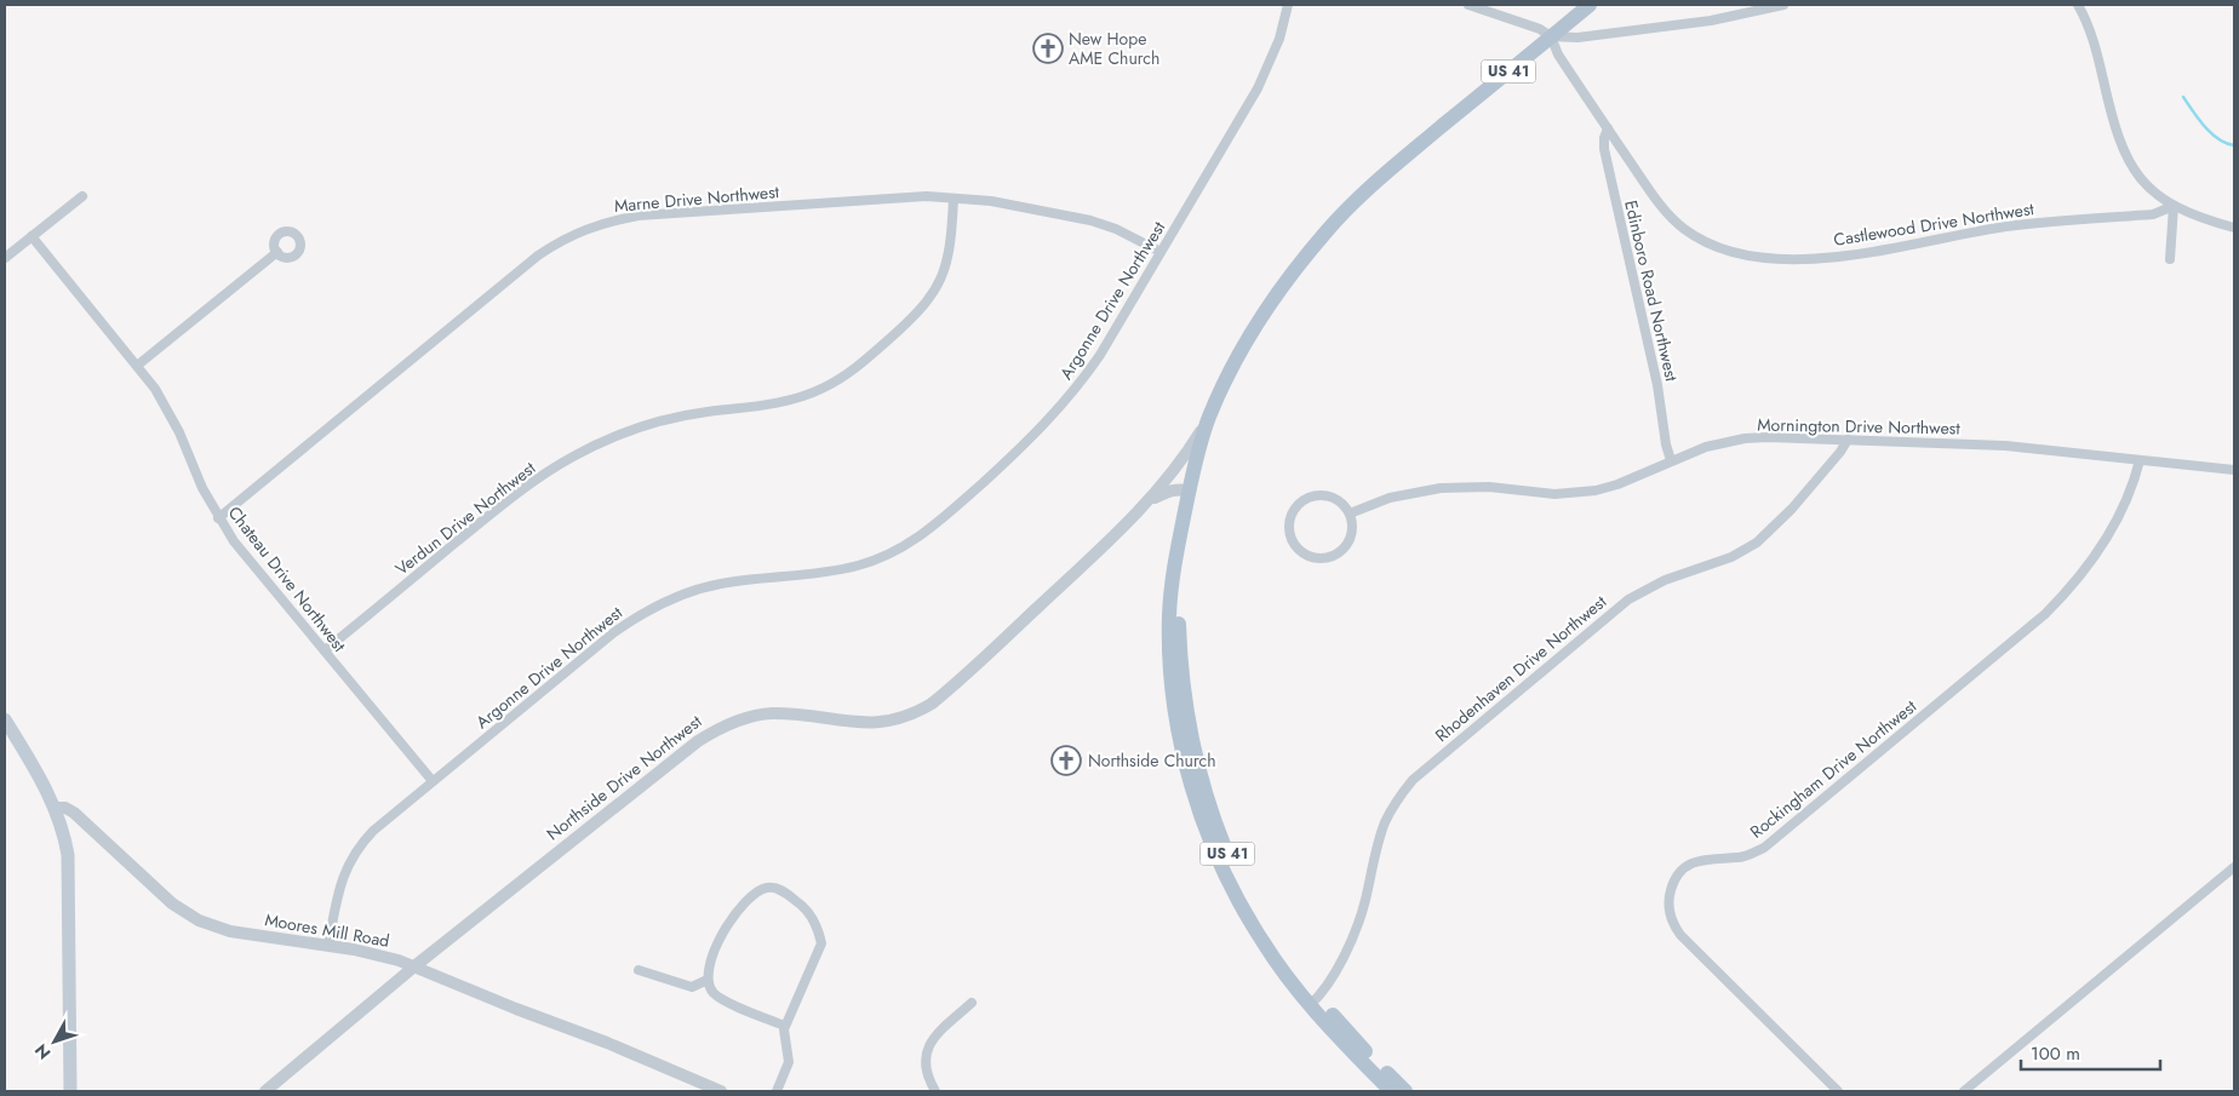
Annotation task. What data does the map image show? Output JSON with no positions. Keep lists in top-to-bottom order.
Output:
{
  "streets": {
    "main road": ["US 41", "Northside Drive Northwest"],
    "street": [
      "Marne Drive Northwest",
      "Castlewood Drive Northwest",
      "Edinboro Road Northwest",
      "Argonne Drive Northwest",
      "Mornington Drive Northwest",
      "Verdun Drive Northwest",
      "Chateau Drive Northwest",
      "Rhodenhaven Drive Northwest",
      "Rockingham Drive Northwest",
      "Moores Mill Road"
    ]
  },
  "crossings": [
    ["US 41", "Rhodenhaven Drive Northwest"],
    ["US 41", "Northside Drive Northwest"],
    ["Marne Drive Northwest", "Argonne Drive Northwest"],
    ["Marne Drive Northwest", "Verdun Drive Northwest"],
    ["Marne Drive Northwest", "Chateau Drive Northwest"],
    ["Castlewood Drive Northwest", "Edinboro Road Northwest"],
    ["Castlewood Drive Northwest", "Northside Drive Northwest"],
    ["Edinboro Road Northwest", "Mornington Drive Northwest"],
    ["Argonne Drive Northwest", "Chateau Drive Northwest"],
    ["Argonne Drive Northwest", "Moores Mill Road"],
    ["Mornington Drive Northwest", "Rhodenhaven Drive Northwest"],
    ["Mornington Drive Northwest", "Rockingham Drive Northwest"],
    ["Verdun Drive Northwest", "Chateau Drive Northwest"],
    ["Northside Drive Northwest", "Moores Mill Road"]
  ],
  "places": {
    "church": ["New Hope AME Church", "Northside Church"]
  },
  "scale_bar": "100 m",
  "north": "bottom left"
}
